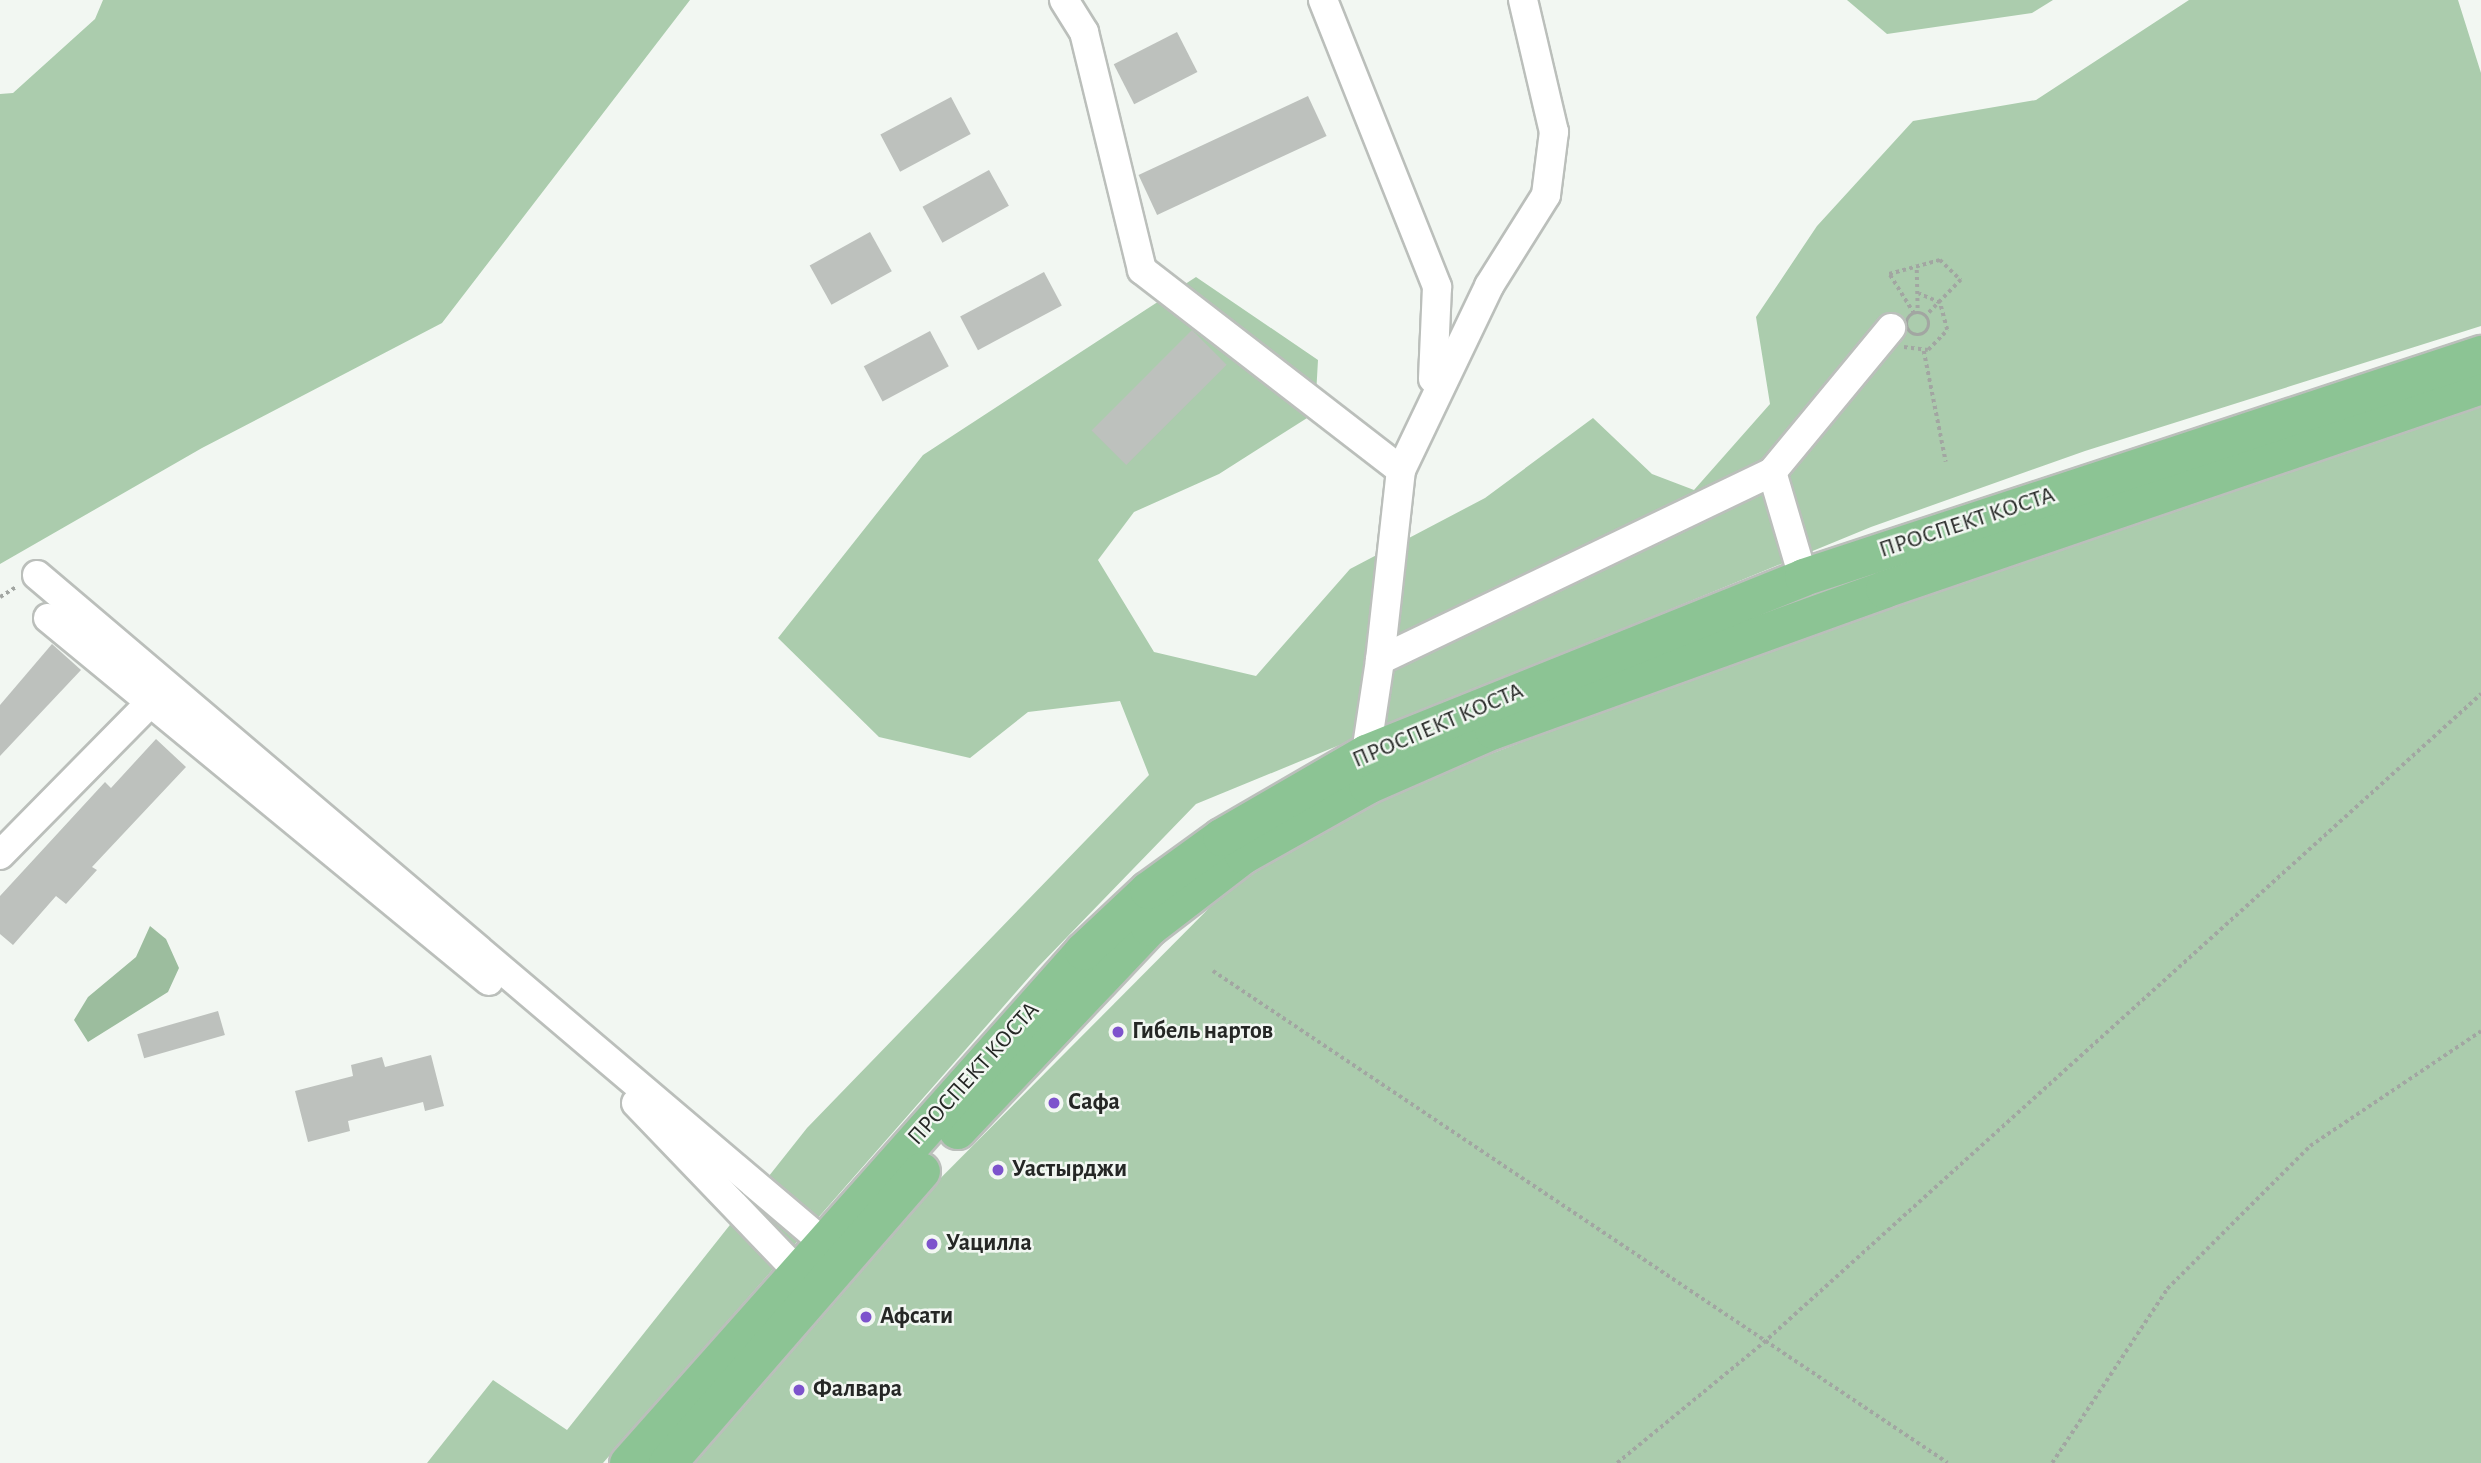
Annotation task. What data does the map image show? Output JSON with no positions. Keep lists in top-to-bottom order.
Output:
{
  "streets": {
    "main road": ["ПРОСПЕКТ КОСТА"]
  },
  "places": [
    "Гибель нартов",
    "Сафа",
    "Уастырджи",
    "Уацилла",
    "Афсати",
    "Фалвара"
  ]
}
